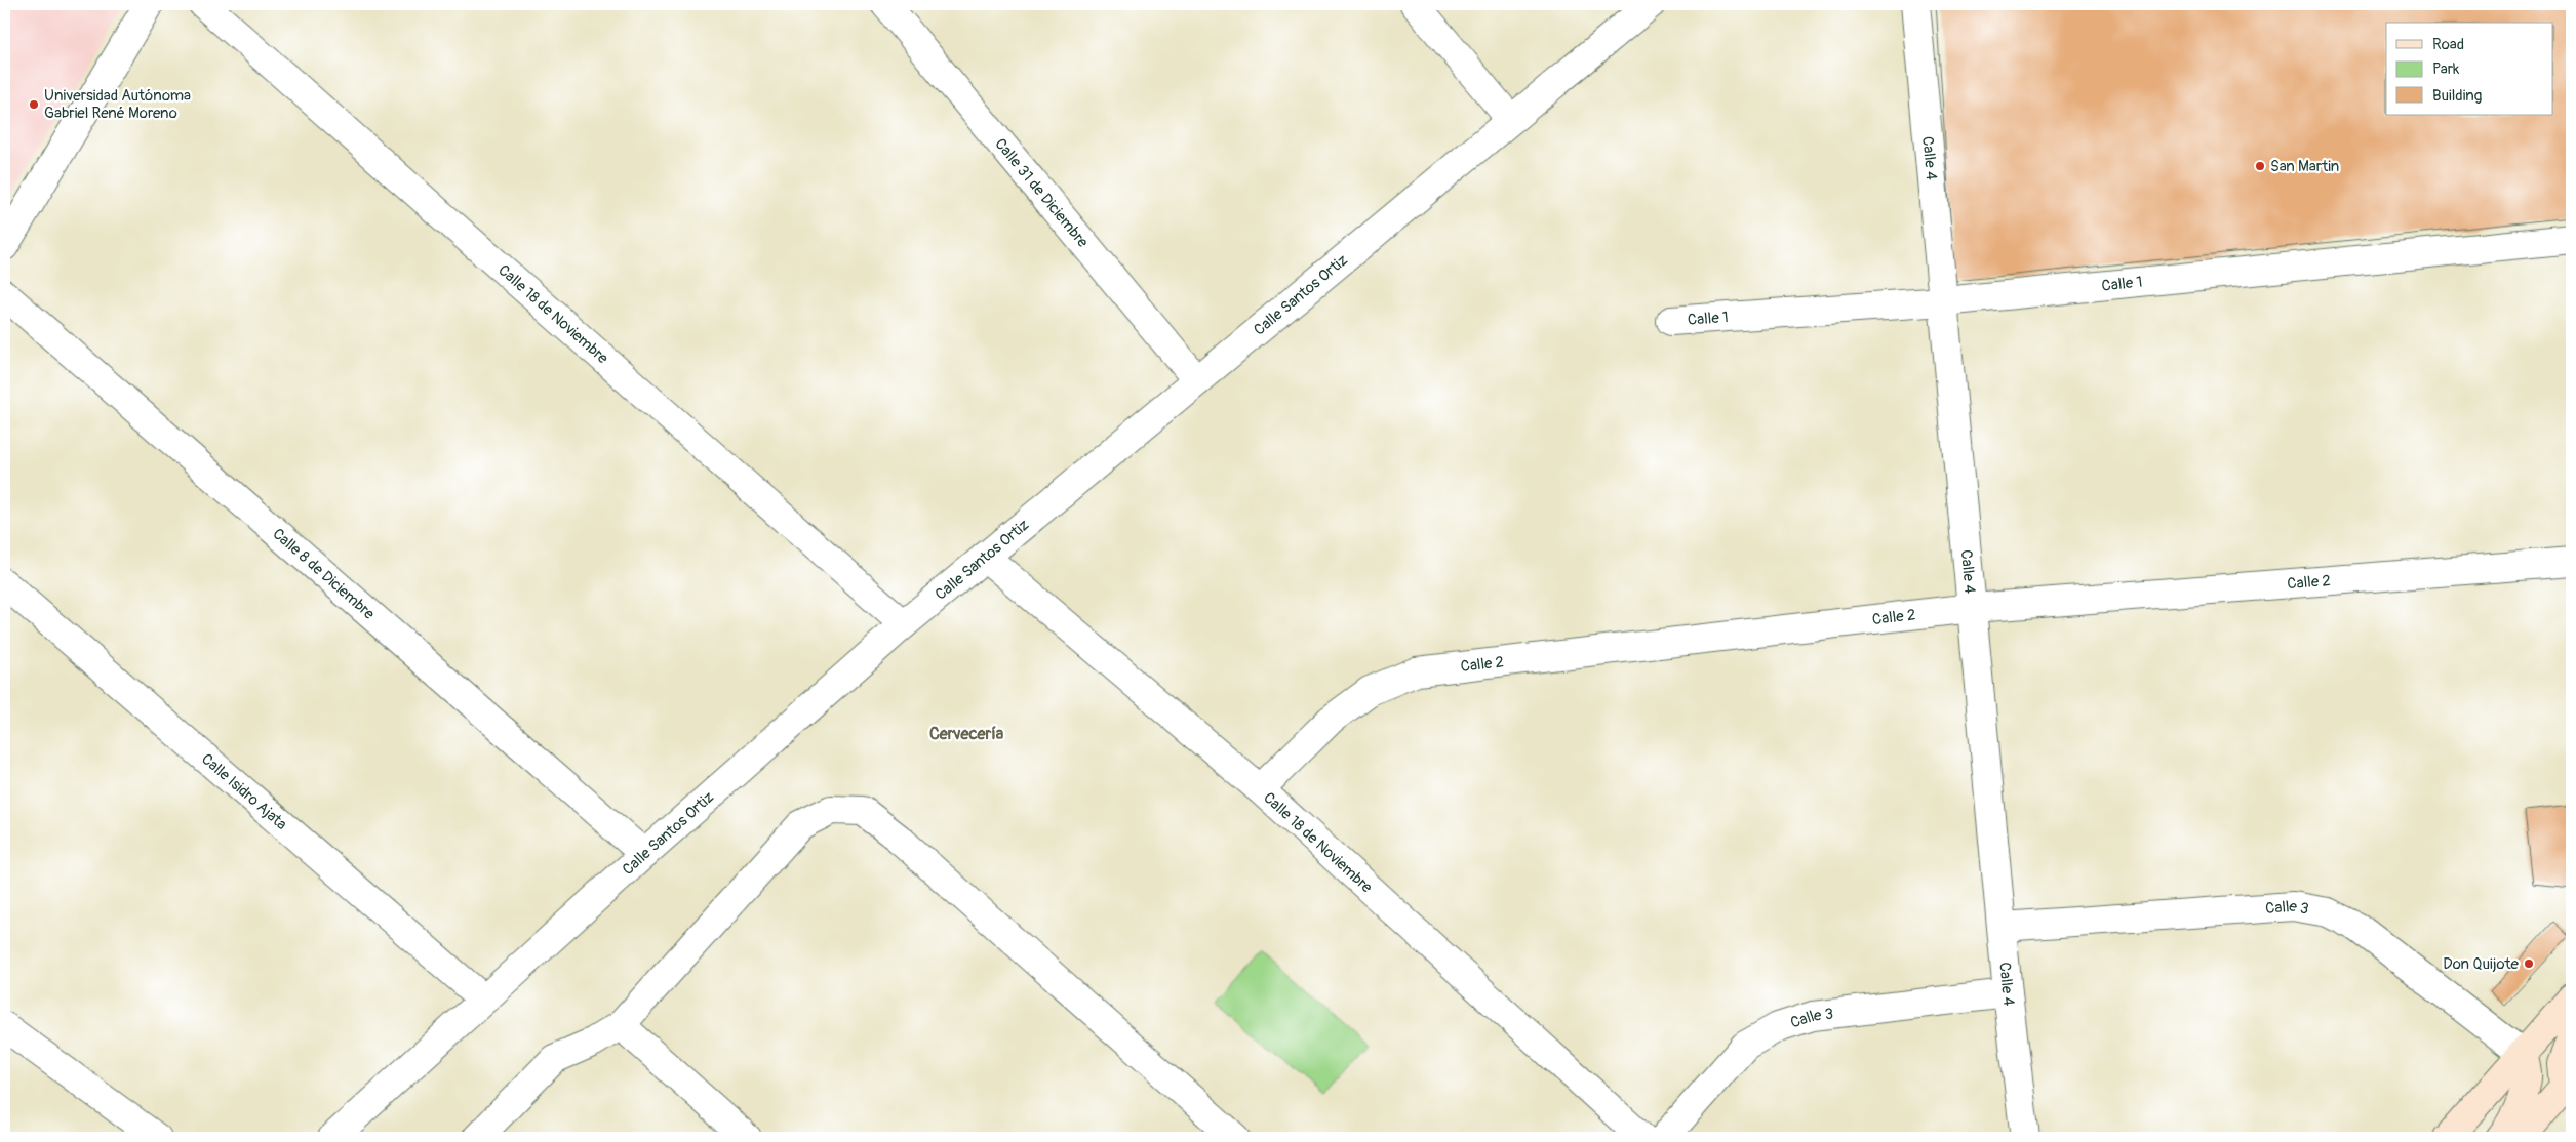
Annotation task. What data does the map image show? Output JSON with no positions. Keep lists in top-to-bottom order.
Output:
{
  "streets": {
    "street": [
      "Calle 4",
      "Calle 31 de Diciembre",
      "Calle 1",
      "Calle Santos Ortiz",
      "Calle 18 de Noviembre",
      "Calle 8 de Diciembre",
      "Calle 2",
      "Calle Isidro Ajata",
      "Calle 3"
    ]
  },
  "crossings": [
    ["Calle 4", "Calle 1"],
    ["Calle 4", "Calle 2"],
    ["Calle 4", "Calle 3"],
    ["Calle 31 de Diciembre", "Calle Santos Ortiz"],
    ["Calle Santos Ortiz", "Calle 18 de Noviembre"],
    ["Calle Santos Ortiz", "Calle 8 de Diciembre"],
    ["Calle Santos Ortiz", "Calle Isidro Ajata"],
    ["Calle 18 de Noviembre", "Calle 2"]
  ],
  "districts": ["Cervecería"],
  "places": ["Universidad Autónoma Gabriel René Moreno", "San Martin", "Don Quijote"],
  "legend": ["Road", "Park", "Building"]
}
